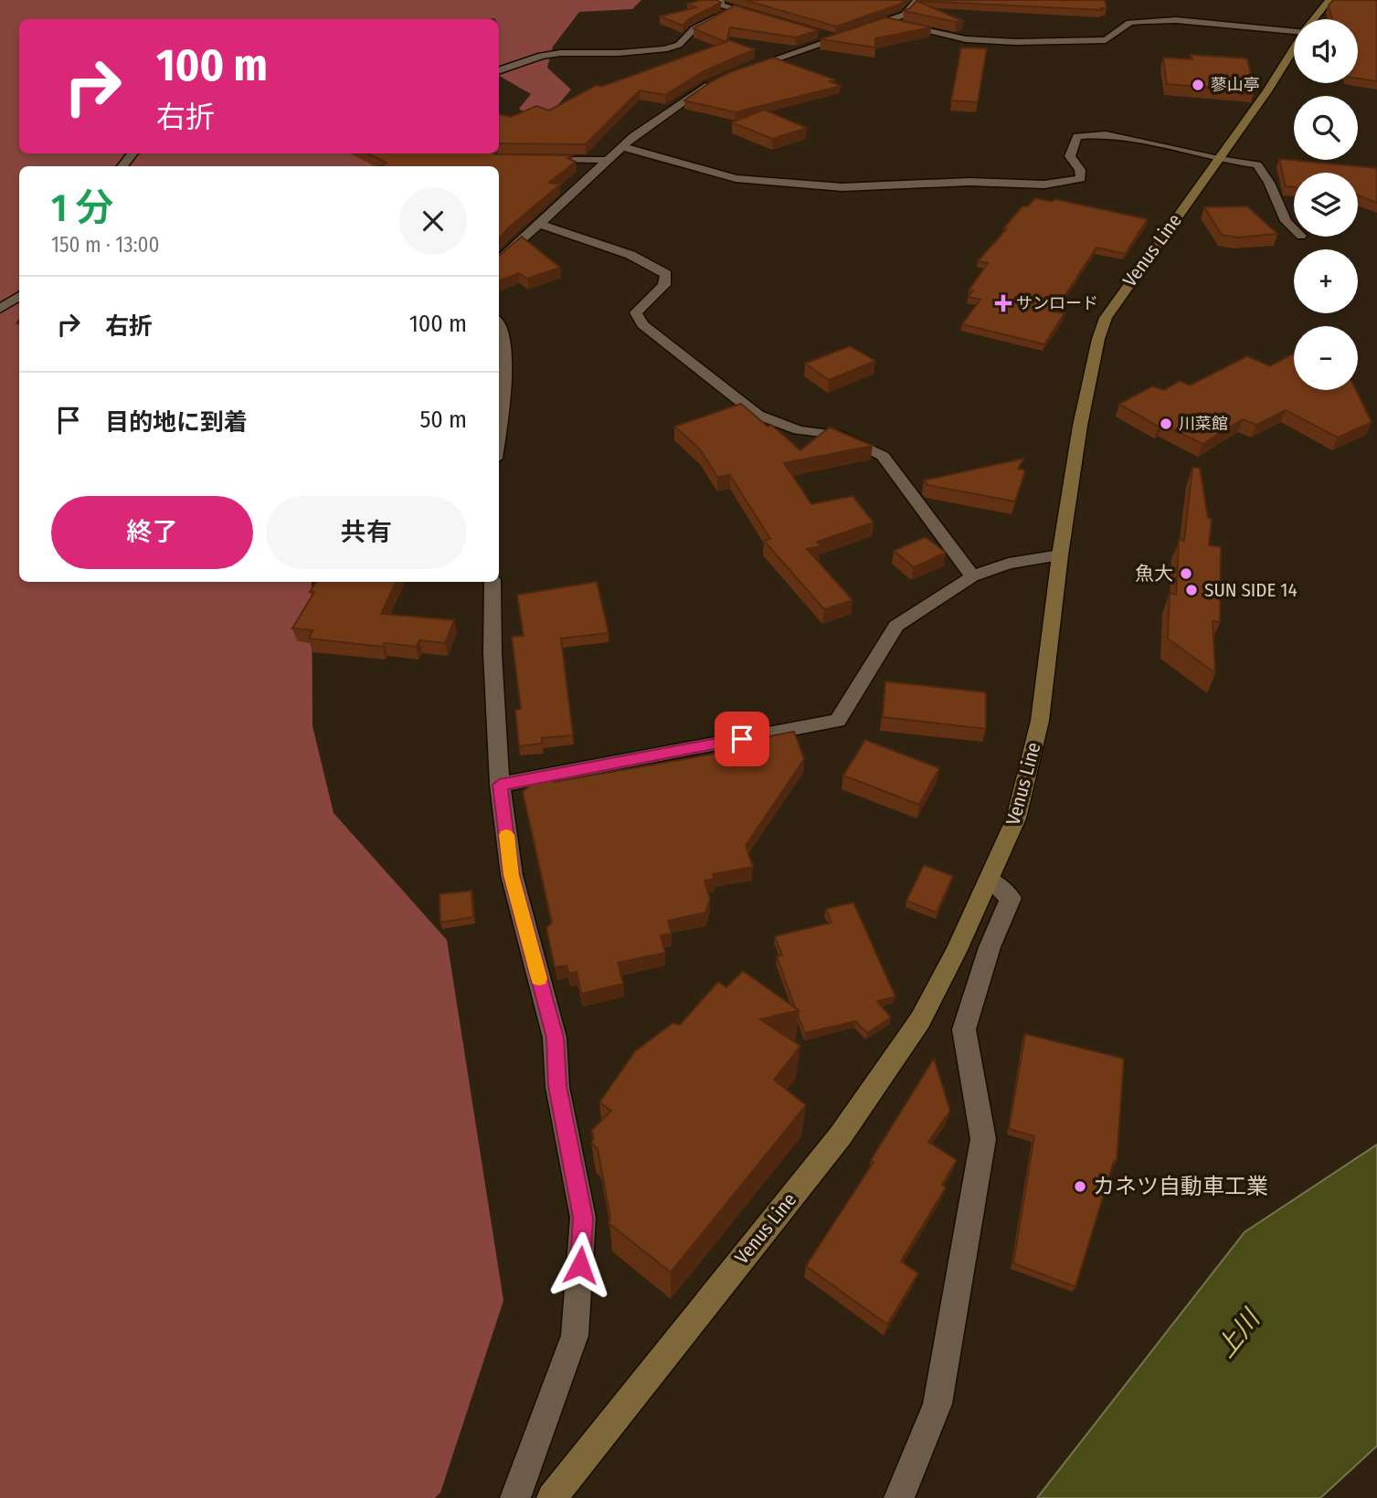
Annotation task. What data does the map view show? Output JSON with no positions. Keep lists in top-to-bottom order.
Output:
{
  "streets": {
    "main road": ["Venus Line"]
  },
  "water": ["上川"],
  "places": {
    "other": [
      "蓼山亭",
      "川菜館",
      "魚大",
      "SUN SIDE 14",
      "カネツ自動車工業"
    ],
    "health": ["サンロード"]
  },
  "page": {
    "map_buttons": ["+", "−"],
    "turn": ["100 m", "右折"],
    "heading": ["1 分", "150 m · 13:00"],
    "list": [
      {
        "name": "右折",
        "value": "100 m"
      },
      {
        "name": "目的地に到着",
        "value": "50 m"
      }
    ],
    "buttons": ["終了", "共有"]
  }
}
